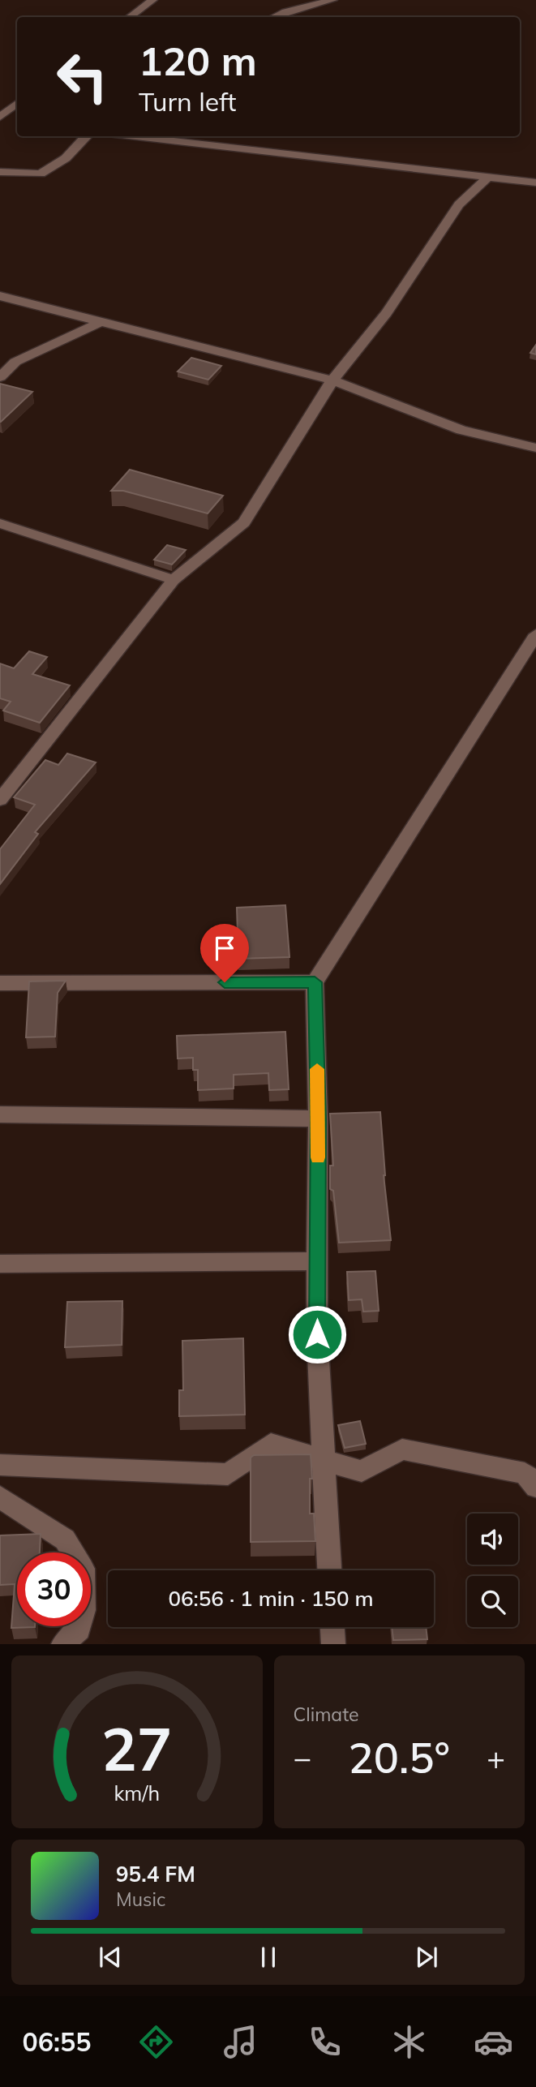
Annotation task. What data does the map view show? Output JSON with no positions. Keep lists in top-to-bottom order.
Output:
{
  "page": {
    "turn": ["120 m", "Turn left"],
    "limit": "30",
    "trip": "06:56 · 1 min · 150 m",
    "tile": "Climate",
    "heat": ["−", "20.5°", "+"],
    "song": ["95.4 FM", "Music"],
    "tabs": "06:55",
    "gauge": ["27", "km/h"]
  }
}
